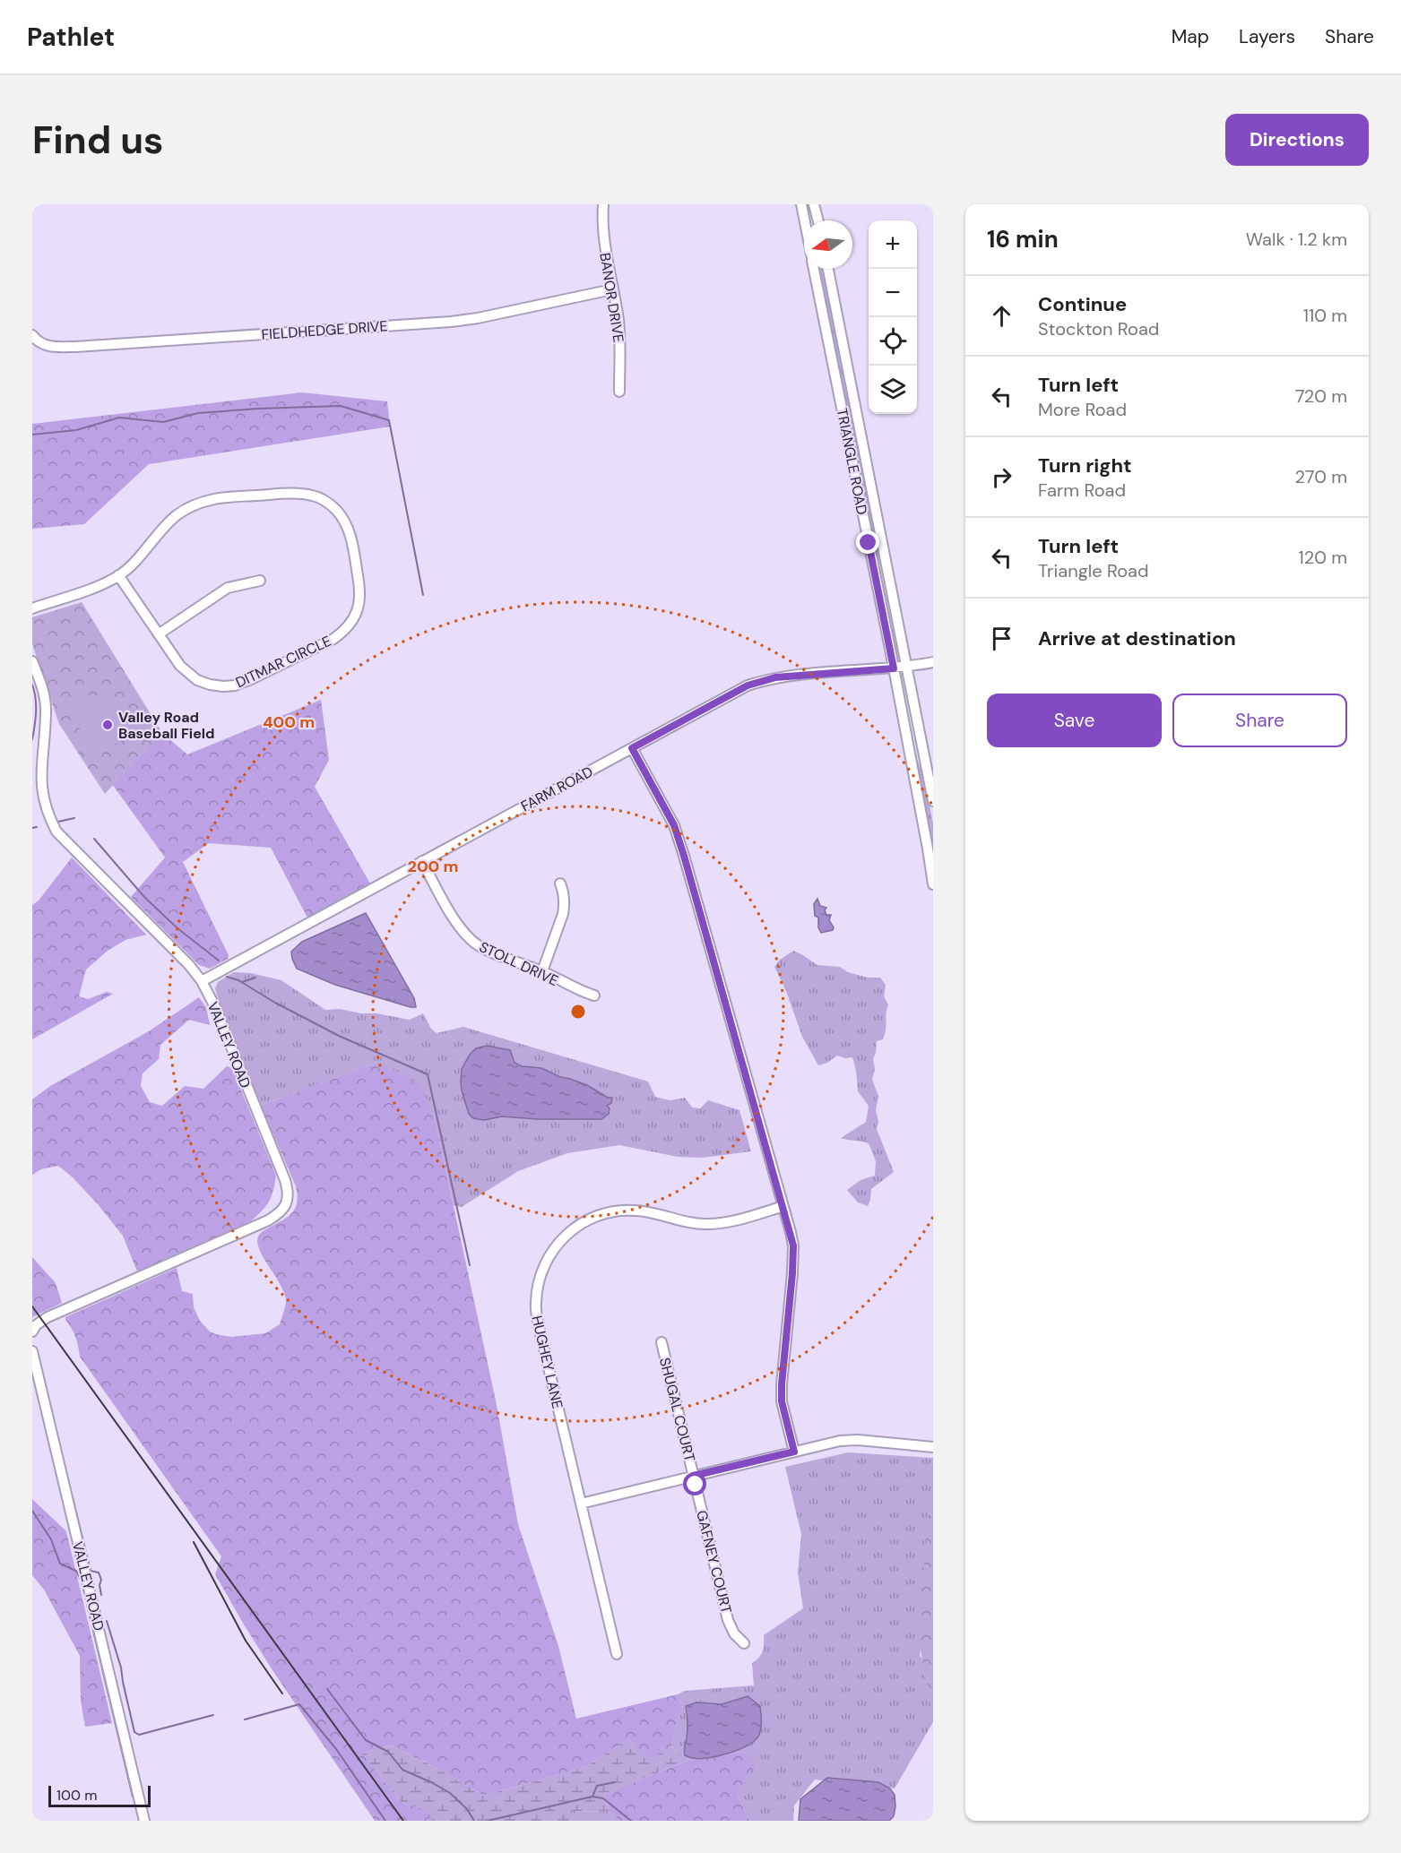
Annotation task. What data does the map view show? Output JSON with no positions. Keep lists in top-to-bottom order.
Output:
{
  "streets": {
    "street": [
      "BANOR DRIVE",
      "FIELDHEDGE DRIVE",
      "TRIANGLE ROAD",
      "DITMAR CIRCLE",
      "FARM ROAD",
      "STOLL DRIVE",
      "VALLEY ROAD",
      "HUGHEY LANE",
      "SHUGAL COURT",
      "GAFNEY COURT"
    ]
  },
  "crossings": [
    ["BANOR DRIVE", "FIELDHEDGE DRIVE"],
    ["TRIANGLE ROAD", "FARM ROAD"],
    ["FARM ROAD", "STOLL DRIVE"],
    ["FARM ROAD", "VALLEY ROAD"],
    ["SHUGAL COURT", "GAFNEY COURT"]
  ],
  "places": ["Valley Road Baseball Field"],
  "scale_bar": "100 m",
  "north": "left",
  "page": {
    "header": "Pathlet",
    "nav": ["Map", "Layers", "Share"],
    "buttons": [
      "Directions",
      ["Save", "Share"]
    ],
    "title": "Find us",
    "heading": ["16 min", "Walk · 1.2 km"],
    "map_buttons": ["+", "−"],
    "list": [
      ["Continue", "Stockton Road", "110 m"],
      ["Turn left", "More Road", "720 m"],
      ["Turn right", "Farm Road", "270 m"],
      ["Turn left", "Triangle Road", "120 m"],
      "Arrive at destination"
    ],
    "scale": "100 m"
  },
  "rings": ["400 m", "200 m"]
}
